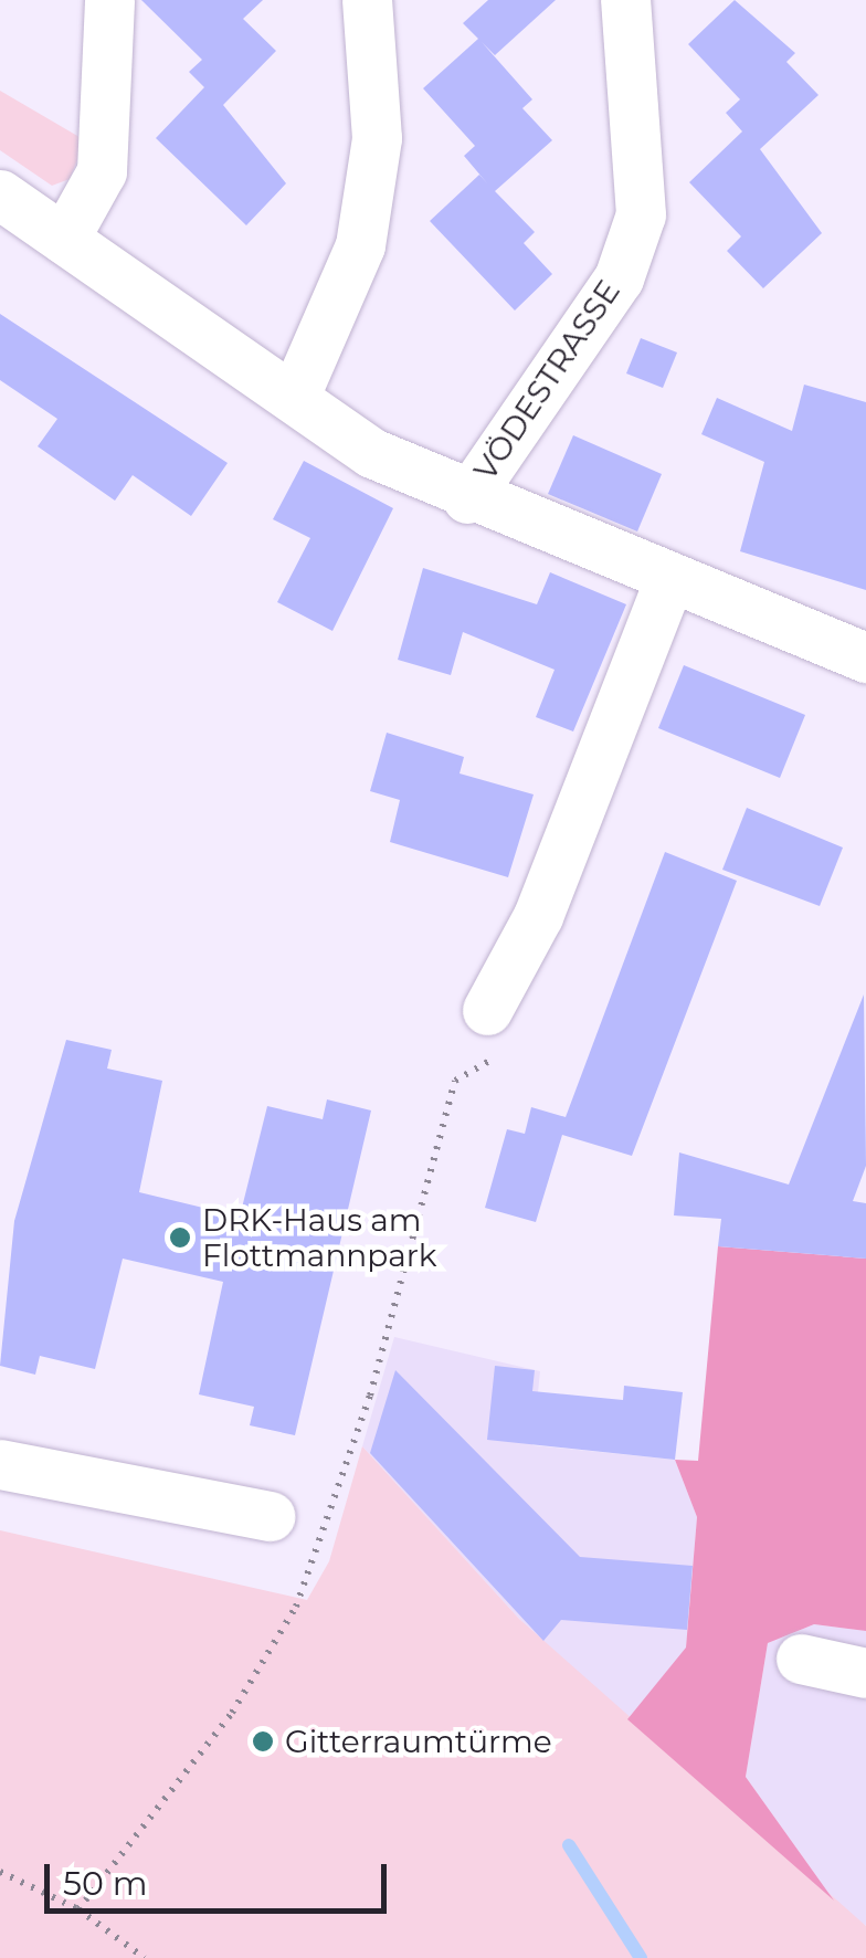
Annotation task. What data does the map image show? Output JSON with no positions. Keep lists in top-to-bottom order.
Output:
{
  "streets": {
    "street": ["VÖDESTRASSE"]
  },
  "places": ["DRK-Haus am Flottmannpark", "Gitterraumtürme"],
  "scale_bar": "50 m"
}
